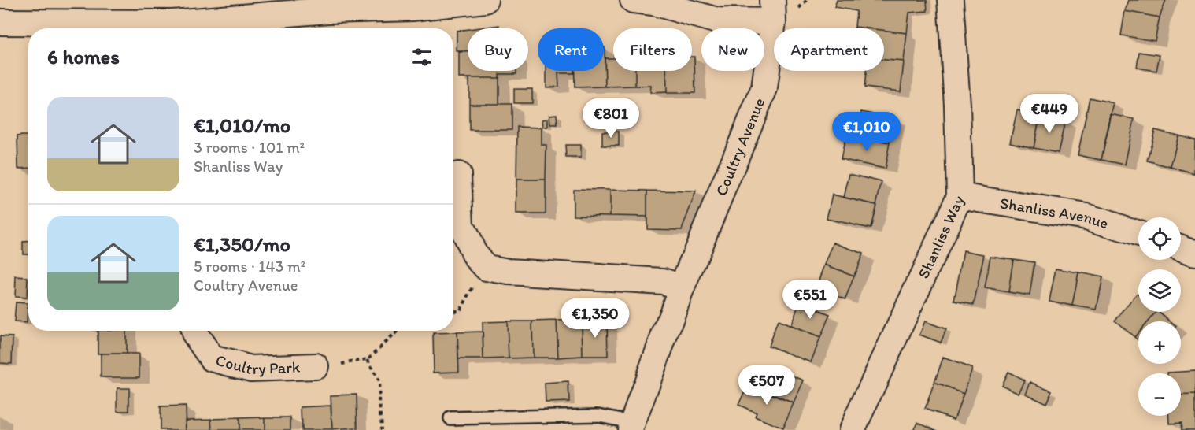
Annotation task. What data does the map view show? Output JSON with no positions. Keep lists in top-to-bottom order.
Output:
{
  "streets": {
    "street": [
      "Coultry Avenue",
      "Shanliss Avenue",
      "Shanliss Way",
      "Coultry Park"
    ]
  },
  "crossings": [
    ["Shanliss Avenue", "Shanliss Way"]
  ],
  "page": {
    "chip": [
      "Buy",
      "Rent",
      "Filters",
      "New",
      "Apartment"
    ],
    "heading": "6 homes",
    "list": [
      {
        "name": "€1,010/mo",
        "note": "3 rooms · 101 m² · Shanliss Way"
      },
      {
        "name": "€1,350/mo",
        "note": "5 rooms · 143 m² · Coultry Avenue"
      }
    ],
    "price": [
      "€449",
      "€801",
      "€1,010",
      "€551",
      "€1,350",
      "€507"
    ],
    "map_buttons": ["+", "−"]
  }
}
